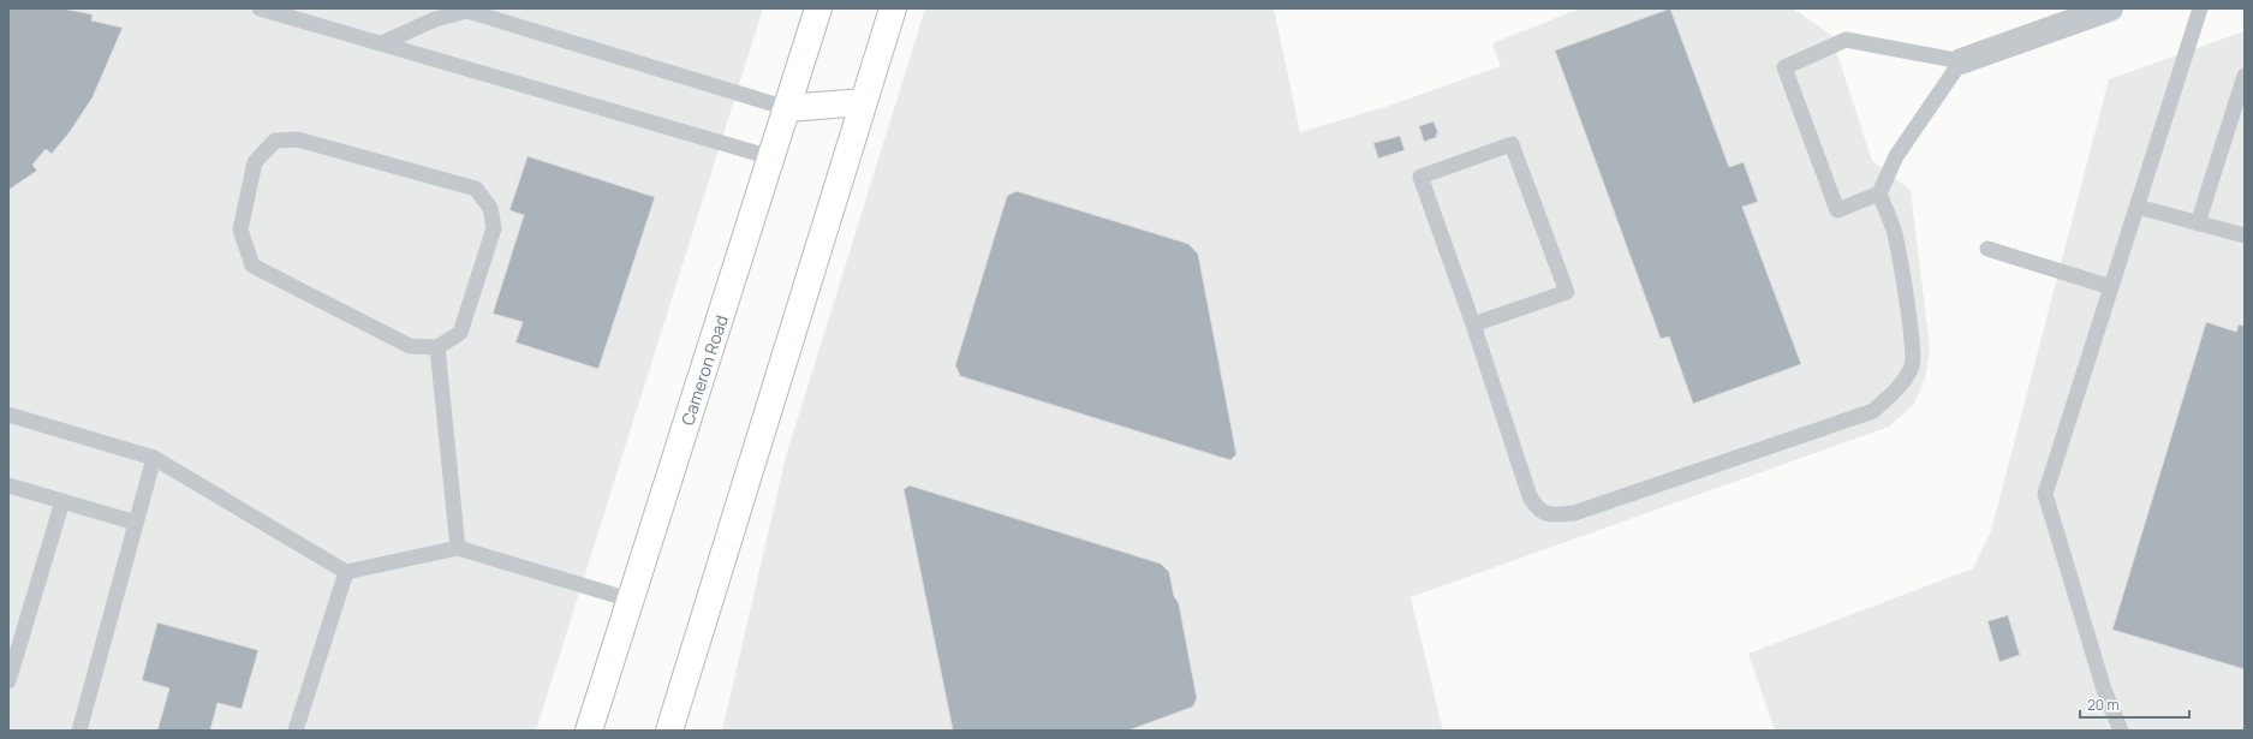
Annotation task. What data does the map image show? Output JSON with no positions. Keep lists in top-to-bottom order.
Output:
{
  "streets": {
    "main road": ["Cameron Road"]
  },
  "scale_bar": "20 m"
}
